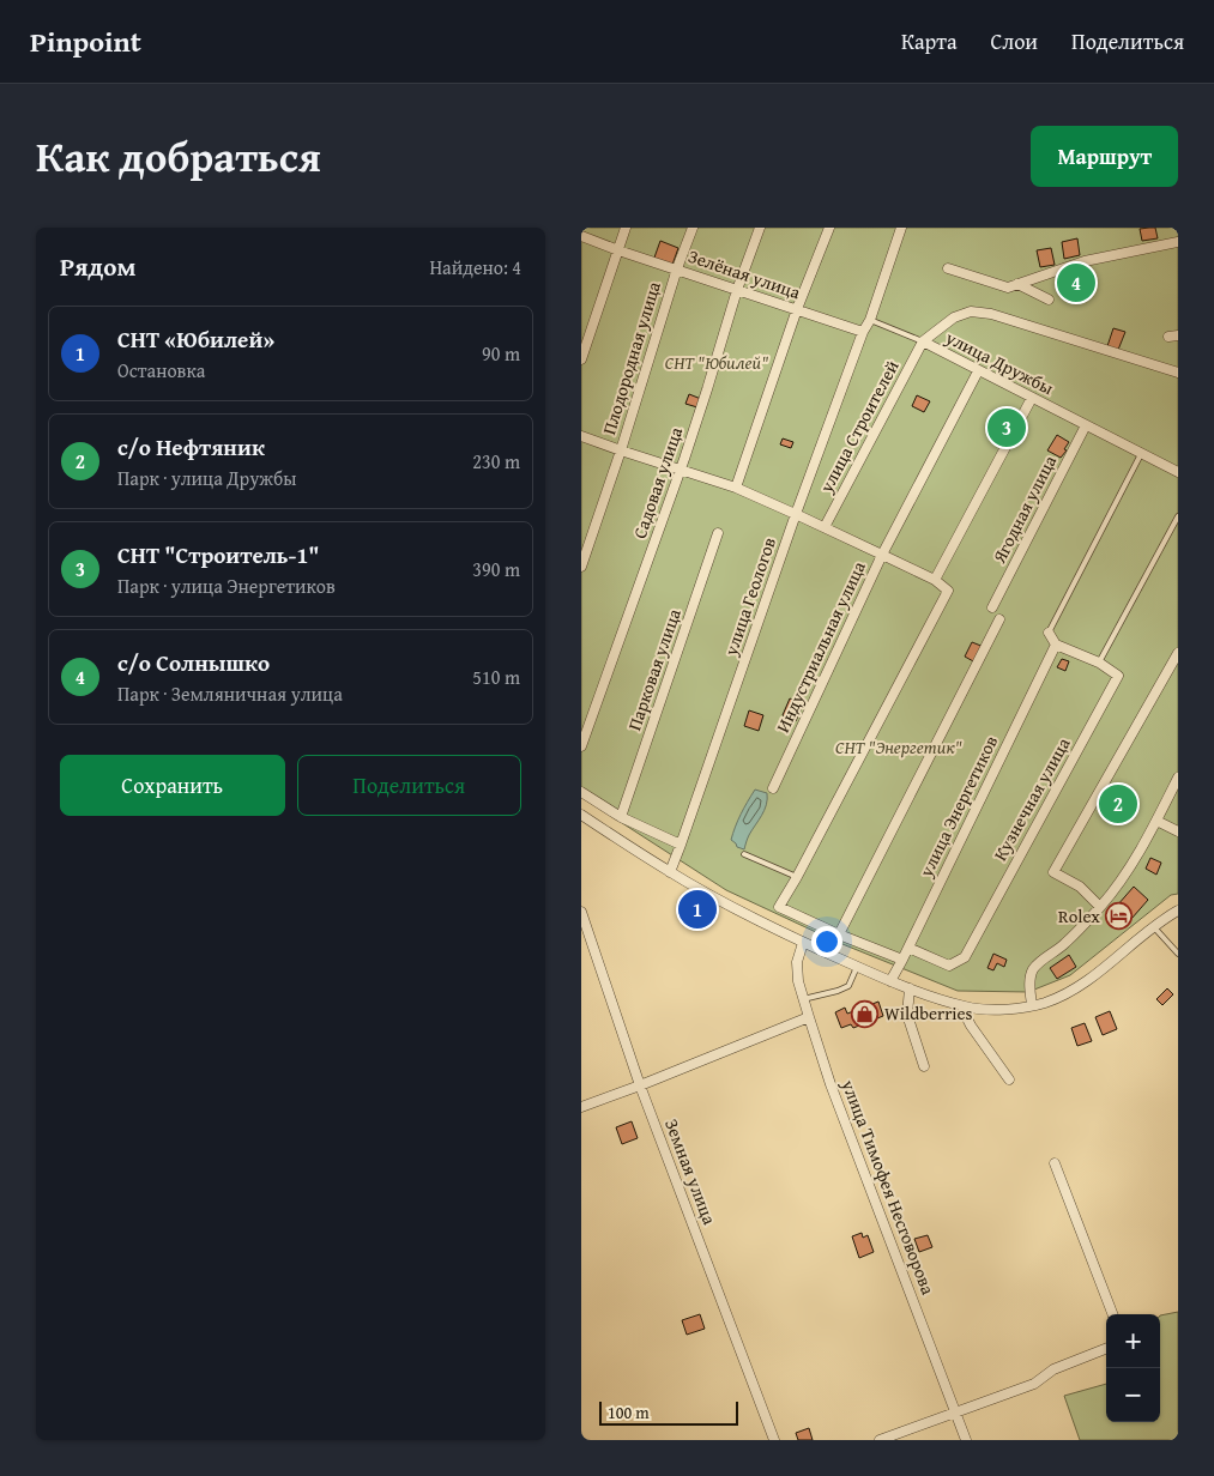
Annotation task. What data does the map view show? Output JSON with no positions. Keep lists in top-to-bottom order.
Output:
{
  "streets": {
    "street": [
      "Зелёная улица",
      "Плодородная улица",
      "улица Дружбы",
      "улица Строителей",
      "Садовая улица",
      "Ягодная улица",
      "улица Геологов",
      "Индустриальная улица",
      "Парковая улица",
      "Кузнечная улица",
      "улица Энергетиков",
      "Земная улица",
      "улица Тимофея Несговорова"
    ]
  },
  "crossings": [
    ["Зелёная улица", "Плодородная улица"],
    ["Зелёная улица", "Садовая улица"],
    ["Зелёная улица", "улица Геологов"],
    ["улица Дружбы", "улица Строителей"],
    ["улица Дружбы", "Ягодная улица"],
    ["Кузнечная улица", "улица Энергетиков"]
  ],
  "parks": ["СНТ \"Юбилей\"", "СНТ \"Энергетик\""],
  "places": {
    "hotel": ["Rolex"],
    "shop": ["Wildberries"]
  },
  "scale_bar": "100 m",
  "page": {
    "header": "Pinpoint",
    "nav": ["Карта", "Слои", "Поделиться"],
    "title": "Как добраться",
    "buttons": [
      "Маршрут",
      ["Сохранить", "Поделиться"]
    ],
    "heading": ["Рядом", "Найдено: 4"],
    "pins": [
      "4",
      "3",
      "2",
      "1"
    ],
    "list": [
      {
        "mark": "1",
        "name": "СНТ «Юбилей»",
        "note": "Остановка",
        "value": "90 m"
      },
      {
        "mark": "2",
        "name": "с/о Нефтяник",
        "note": "Парк · улица Дружбы",
        "value": "230 m"
      },
      {
        "mark": "3",
        "name": "СНТ \"Строитель-1\"",
        "note": "Парк · улица Энергетиков",
        "value": "390 m"
      },
      {
        "mark": "4",
        "name": "с/о Солнышко",
        "note": "Парк · Земляничная улица",
        "value": "510 m"
      }
    ],
    "map_buttons": ["+", "−"],
    "scale": "100 m"
  }
}
